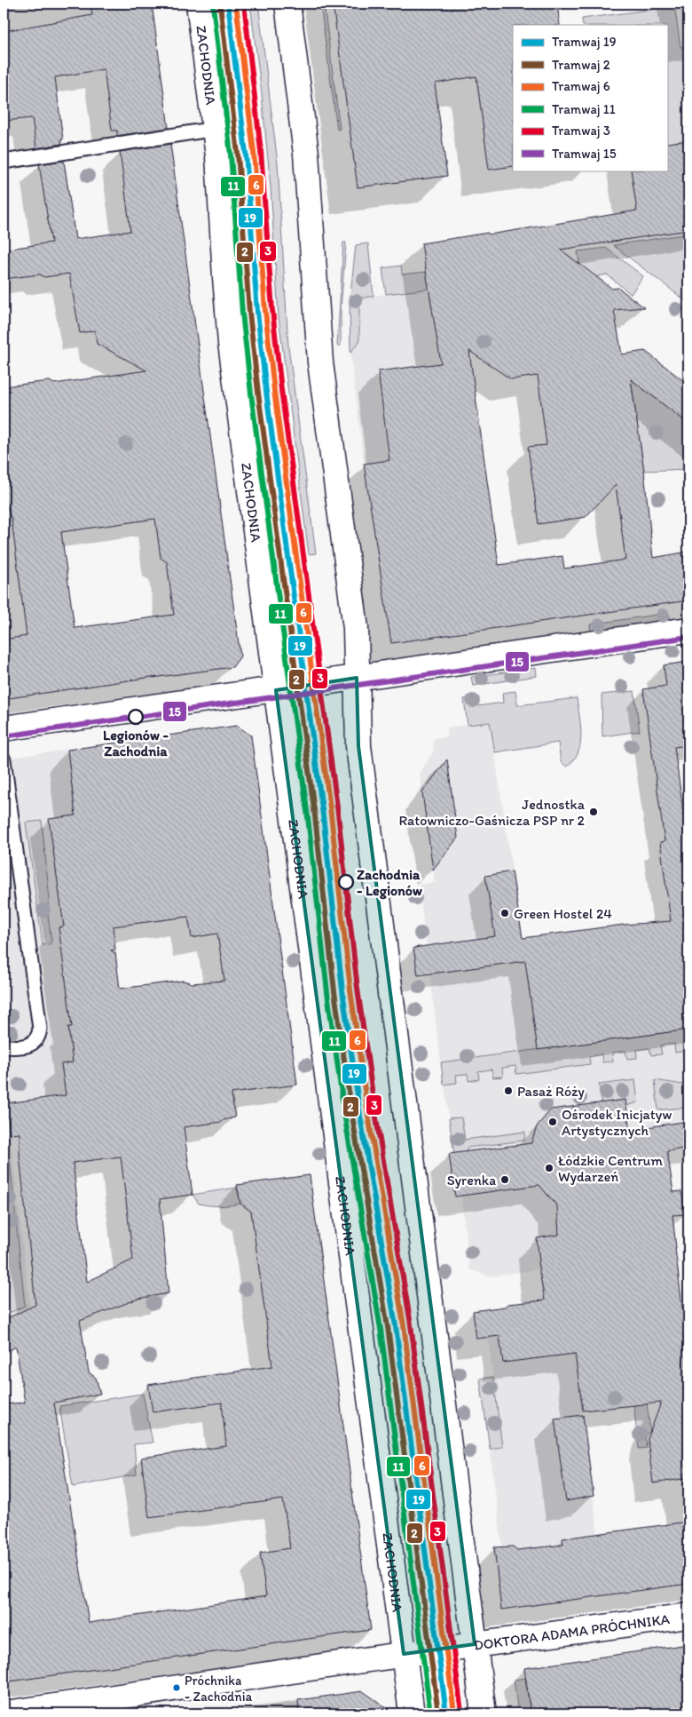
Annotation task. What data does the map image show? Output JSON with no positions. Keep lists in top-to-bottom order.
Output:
{
  "streets": {
    "main road": ["ZACHODNIA", "DOKTORA ADAMA PRÓCHNIKA"]
  },
  "crossings": [
    ["ZACHODNIA", "DOKTORA ADAMA PRÓCHNIKA"]
  ],
  "places": [
    "Legionów - Zachodnia",
    "Jednostka Ratowniczo-Gaśnicza PSP nr 2",
    "Zachodnia - Legionów",
    "Green Hostel 24",
    "Pasaż Róży",
    "Ośrodek Inicjatyw Artystycznych",
    "Łódzkie Centrum Wydarzeń",
    "Syrenka",
    "Próchnika - Zachodnia"
  ],
  "lines": [
    "tram line 19",
    "tram line 6",
    "tram line 3",
    "tram line 2",
    "tram line 11",
    "tram line 15"
  ],
  "legend": [
    "Tramwaj 19",
    "Tramwaj 2",
    "Tramwaj 6",
    "Tramwaj 11",
    "Tramwaj 3",
    "Tramwaj 15"
  ]
}
